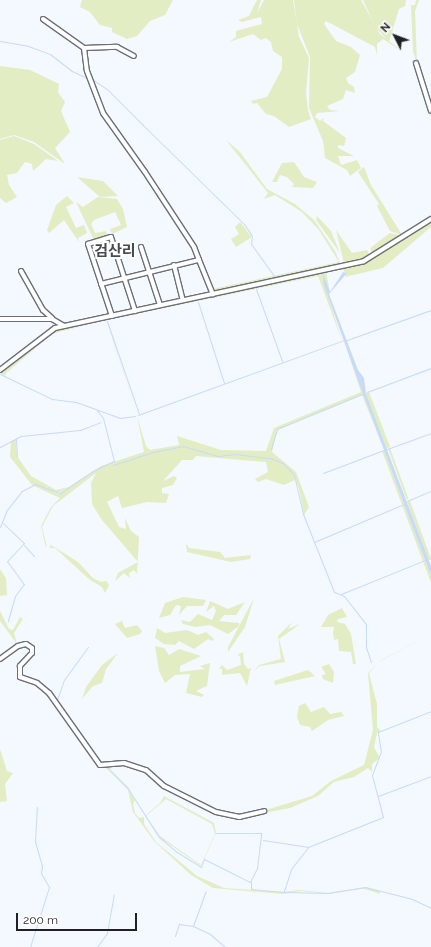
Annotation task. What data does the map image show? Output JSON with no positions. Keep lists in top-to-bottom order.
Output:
{
  "districts": ["검산리"],
  "scale_bar": "200 m",
  "north": "top left"
}
